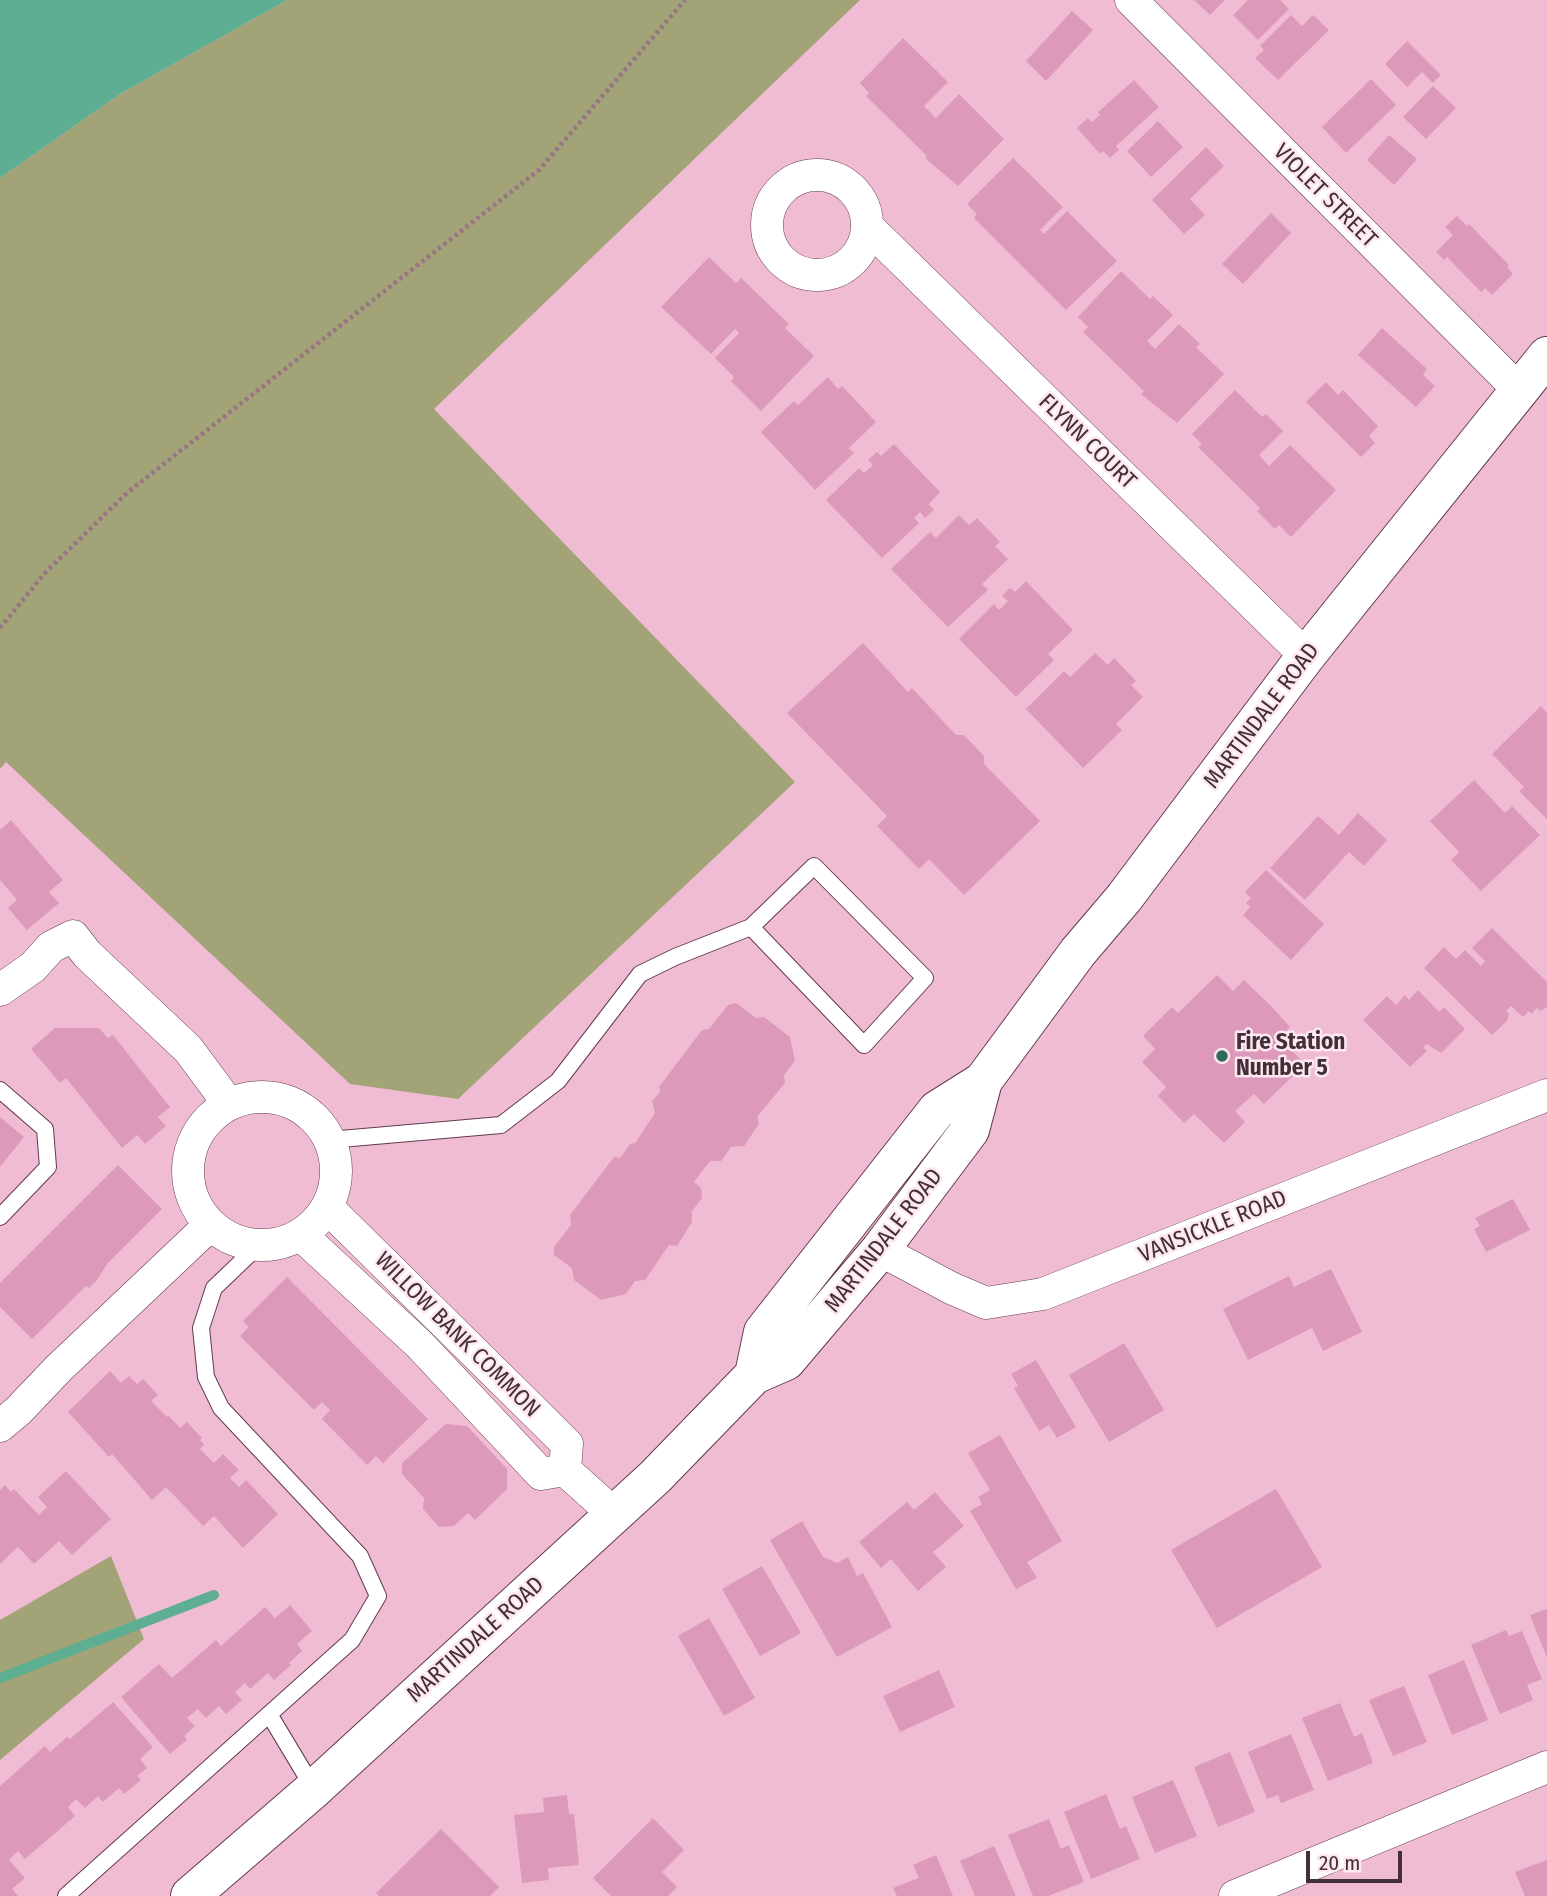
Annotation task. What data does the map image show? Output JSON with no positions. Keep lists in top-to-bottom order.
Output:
{
  "streets": {
    "main road": ["MARTINDALE ROAD"],
    "street": [
      "VIOLET STREET",
      "FLYNN COURT",
      "VANSICKLE ROAD",
      "WILLOW BANK COMMON"
    ]
  },
  "crossings": [
    ["VIOLET STREET", "MARTINDALE ROAD"],
    ["FLYNN COURT", "MARTINDALE ROAD"],
    ["MARTINDALE ROAD", "VANSICKLE ROAD"]
  ],
  "places": ["Fire Station Number 5"],
  "scale_bar": "20 m"
}
